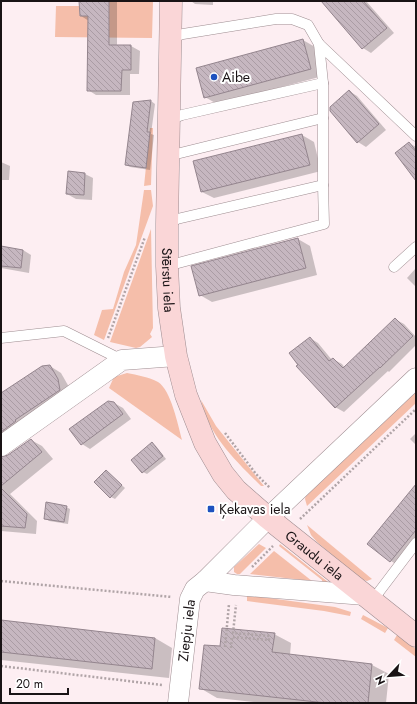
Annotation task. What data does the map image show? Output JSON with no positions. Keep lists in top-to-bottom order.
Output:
{
  "streets": {
    "main road": ["Stērstu iela", "Graudu iela"],
    "street": ["Ziepju iela"]
  },
  "crossings": [
    ["Stērstu iela", "Graudu iela"],
    ["Graudu iela", "Ziepju iela"]
  ],
  "places": {
    "other": ["Aibe"],
    "transit": ["Ķekavas iela"]
  },
  "scale_bar": "20 m",
  "north": "bottom left"
}
